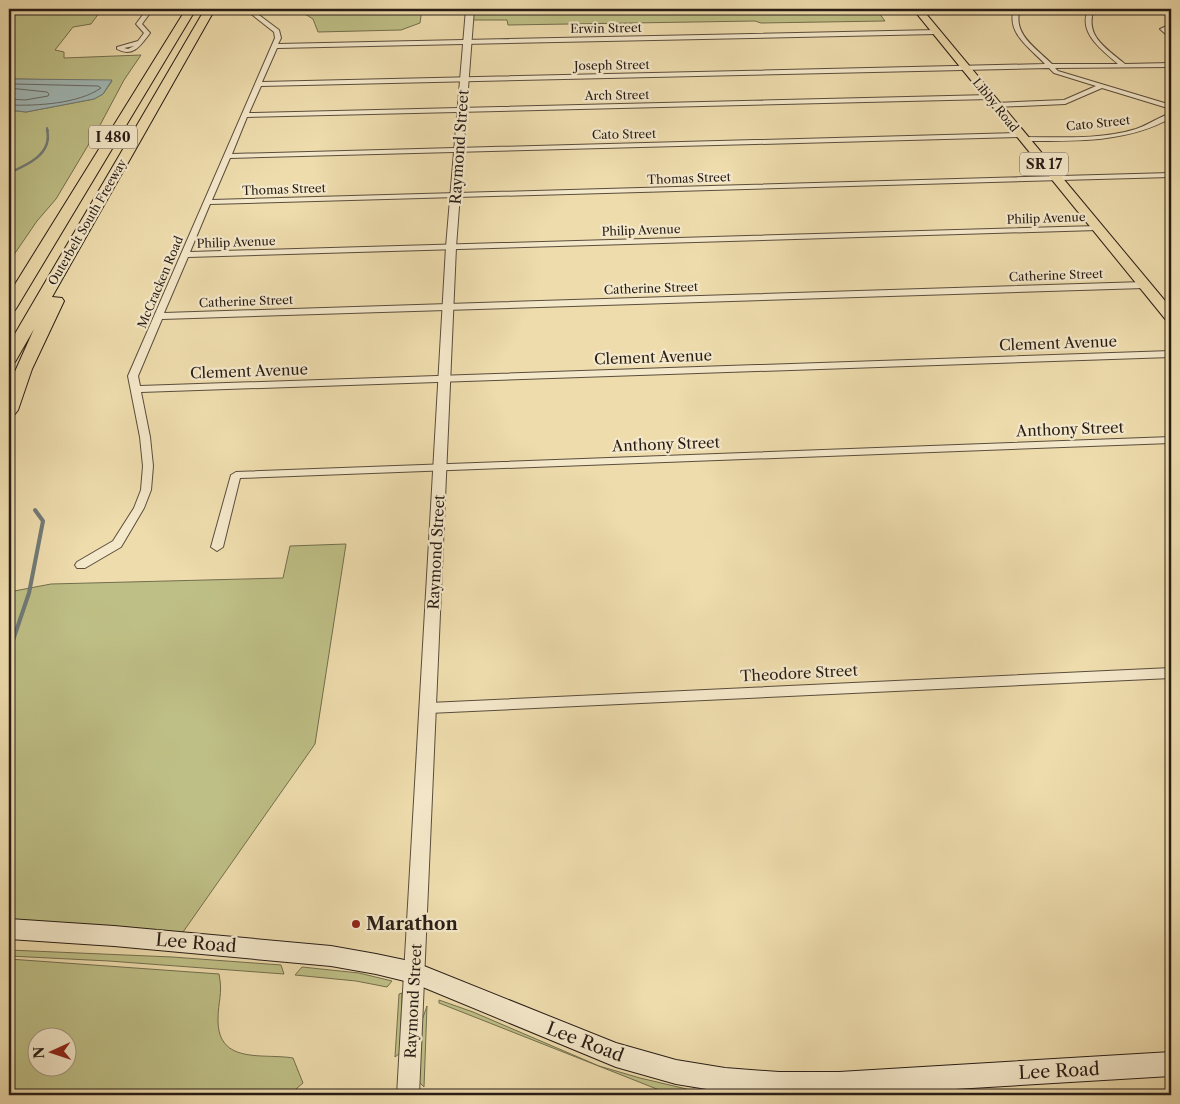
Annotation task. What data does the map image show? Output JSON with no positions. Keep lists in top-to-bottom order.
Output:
{
  "streets": {
    "highway": ["I 480", "Outerbelt South Freeway"],
    "main road": ["Libby Road", "SR 17", "Lee Road"],
    "street": [
      "Erwin Street",
      "Joseph Street",
      "Arch Street",
      "Cato Street",
      "Raymond Street",
      "Thomas Street",
      "Philip Avenue",
      "Catherine Street",
      "McCracken Road",
      "Clement Avenue",
      "Anthony Street",
      "Theodore Street"
    ]
  },
  "crossings": [
    ["Erwin Street", "Libby Road"],
    ["Erwin Street", "Raymond Street"],
    ["Erwin Street", "McCracken Road"],
    ["Joseph Street", "Libby Road"],
    ["Joseph Street", "Raymond Street"],
    ["Joseph Street", "McCracken Road"],
    ["Arch Street", "Libby Road"],
    ["Arch Street", "Raymond Street"],
    ["Arch Street", "McCracken Road"],
    ["Libby Road", "Cato Street"],
    ["Libby Road", "Thomas Street"],
    ["Libby Road", "Philip Avenue"],
    ["Libby Road", "Catherine Street"],
    ["Cato Street", "Raymond Street"],
    ["Cato Street", "McCracken Road"],
    ["Raymond Street", "Thomas Street"],
    ["Raymond Street", "Philip Avenue"],
    ["Raymond Street", "Catherine Street"],
    ["Raymond Street", "Clement Avenue"],
    ["Raymond Street", "Anthony Street"],
    ["Raymond Street", "Theodore Street"],
    ["Raymond Street", "Lee Road"],
    ["Thomas Street", "McCracken Road"],
    ["Philip Avenue", "McCracken Road"],
    ["Catherine Street", "McCracken Road"],
    ["McCracken Road", "Clement Avenue"]
  ],
  "places": ["Marathon"],
  "north": "left"
}
